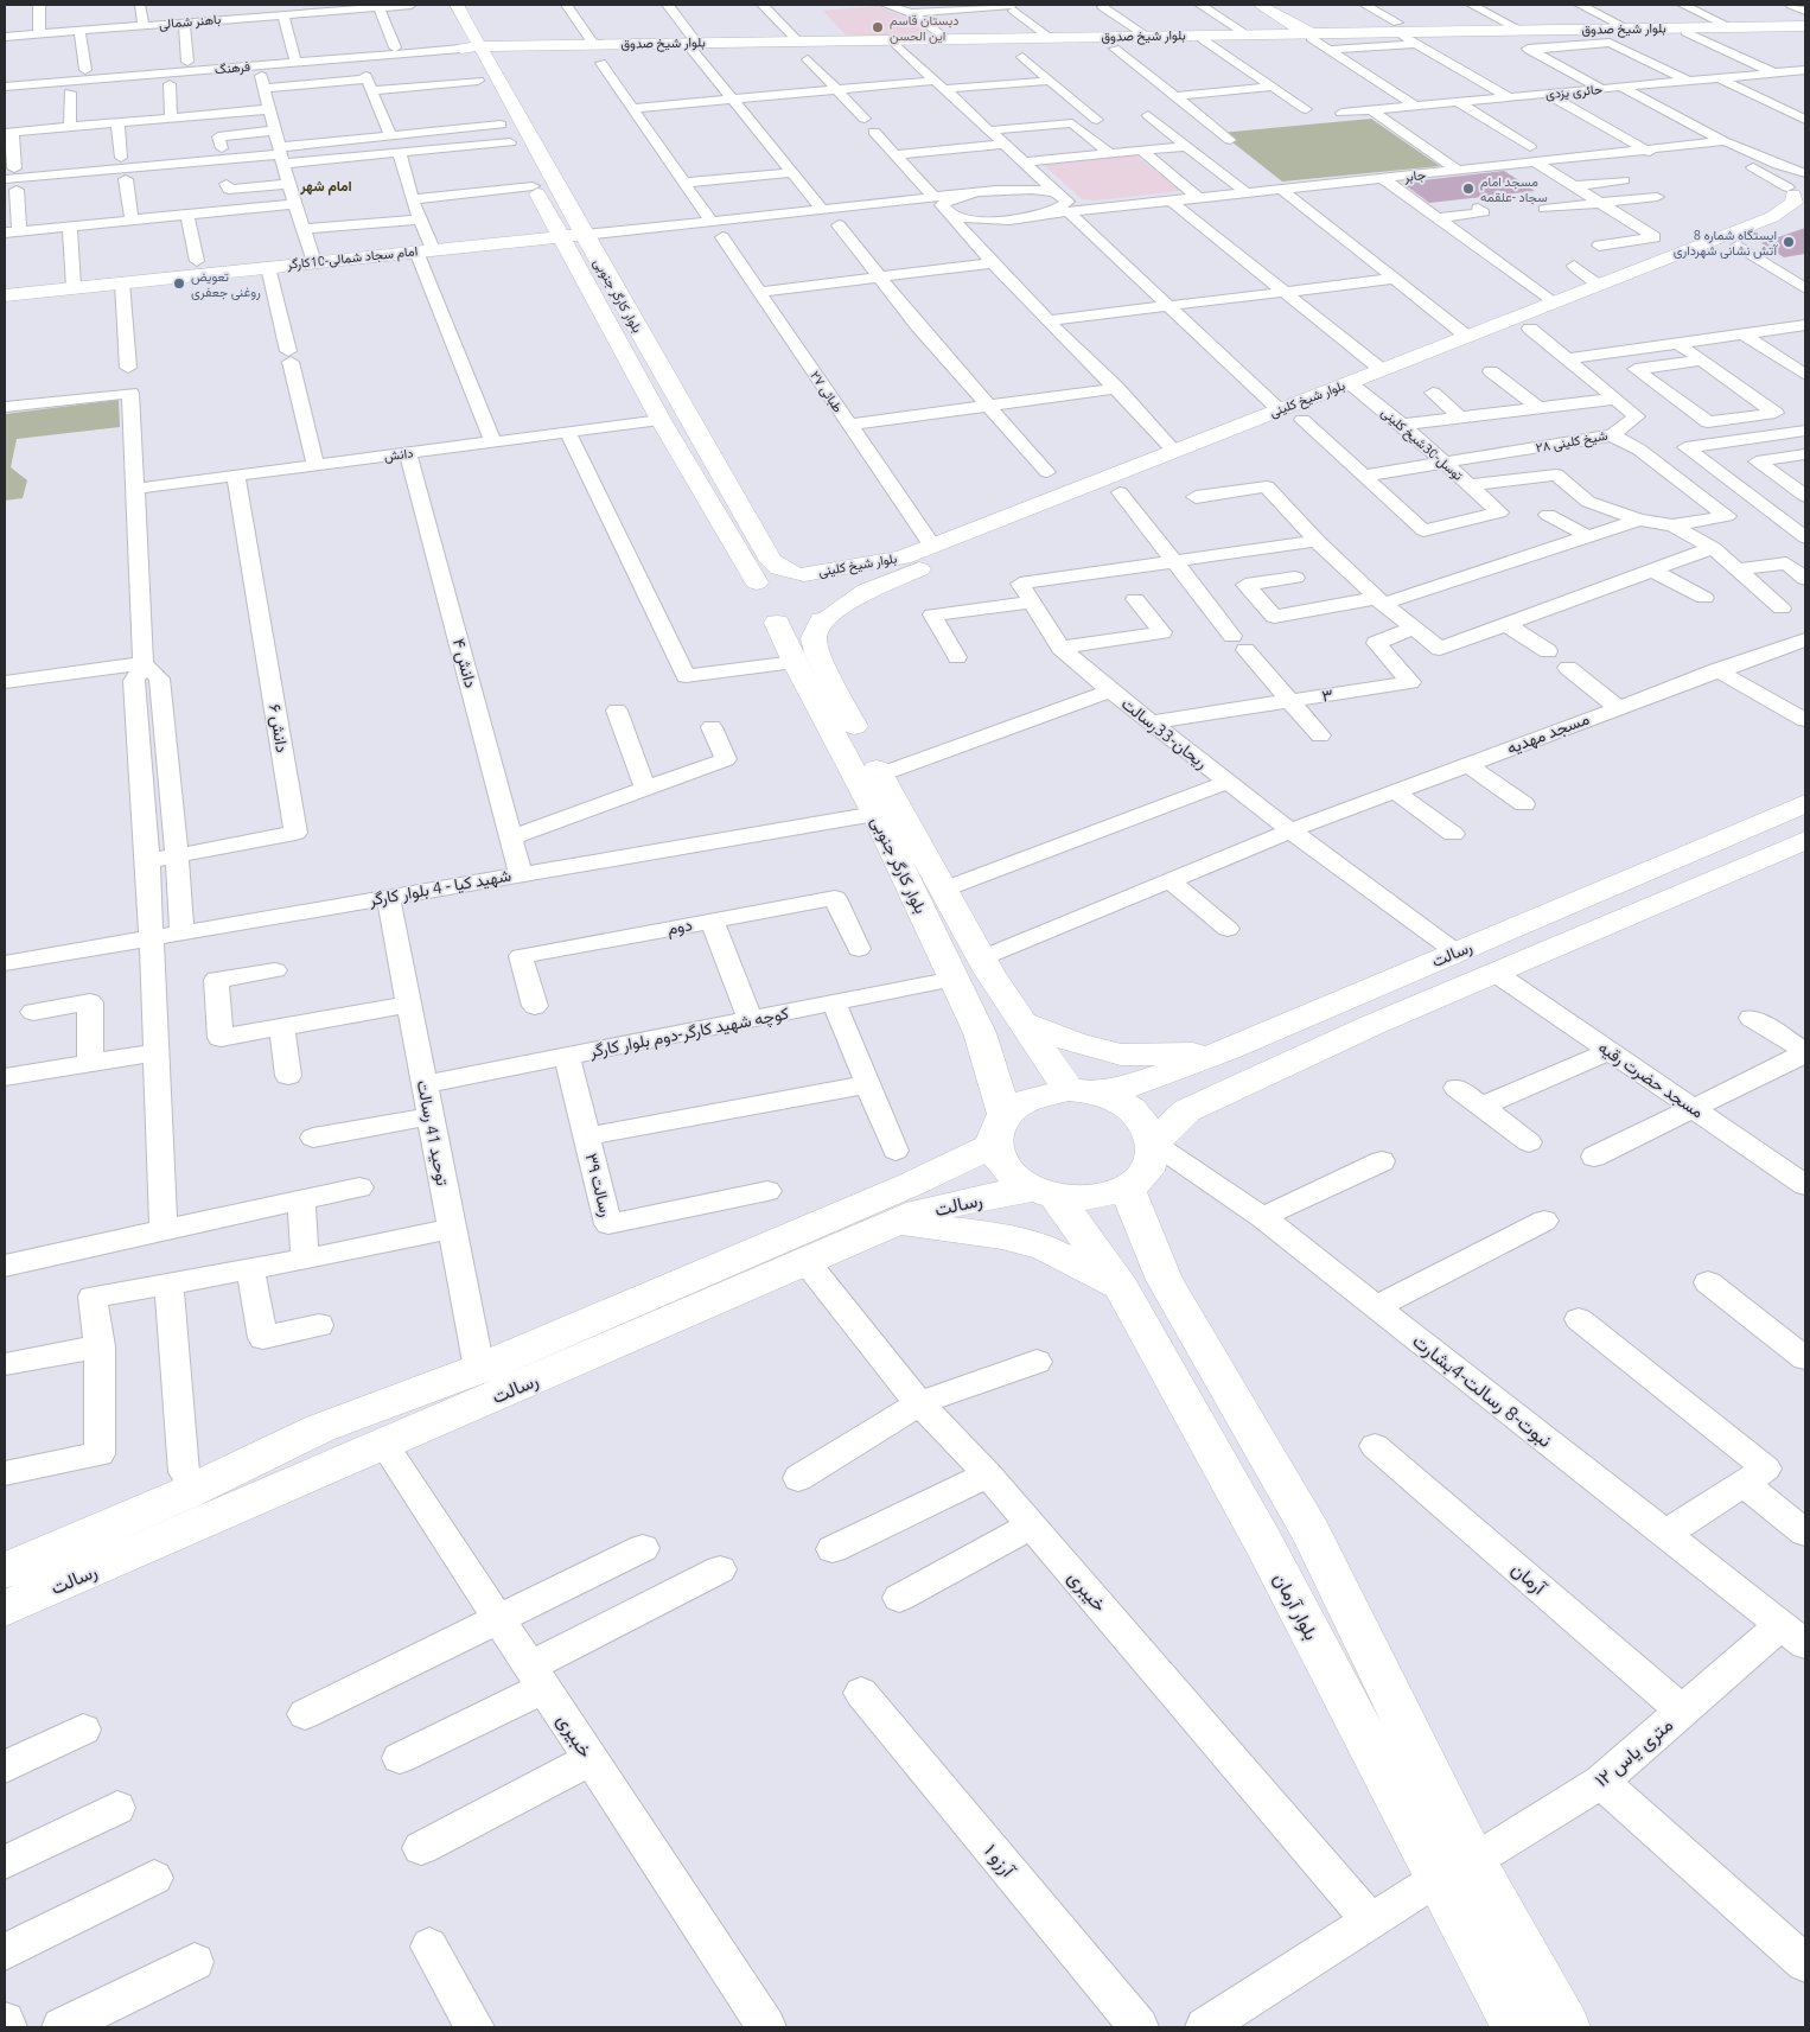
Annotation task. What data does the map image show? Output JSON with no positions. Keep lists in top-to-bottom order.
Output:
{
  "streets": {
    "main road": [
      "بلوار شیخ صدوق",
      "امام سجاد شمالی-10کارگر",
      "بلوار کارگر جنوبی",
      "بلوار شیخ کلینی",
      "رسالت",
      "بلوار آرمان"
    ],
    "street": [
      "باهنر شمالی",
      "فرهنگ",
      "حائری یزدی",
      "جابر",
      "طبائی ۲۷",
      "شیخ کلینی ۲۸",
      "توسل-30شیخ کلینی",
      "دانش",
      "دانش ۴",
      "۳",
      "دانش ۶",
      "ریحان-33رسالت",
      "مسجد مهدیه",
      "شهید کیا - 4 بلوار کارگر",
      "دوم",
      "کوچه شهید کارگر-دوم بلوار کارگر",
      "مسجد حضرت رقیه",
      "توحید 41 رسالت",
      "رسالت ۳۹",
      "نبوت-8 رسالت-4بشارت",
      "آرمان",
      "خیبری",
      "خبیری",
      "۱۲ متری یاس",
      "آرزو ۱"
    ]
  },
  "crossings": [
    ["بلوار شیخ صدوق", "فرهنگ"],
    ["بلوار شیخ صدوق", "بلوار کارگر جنوبی"],
    ["فرهنگ", "بلوار کارگر جنوبی"],
    ["امام سجاد شمالی-10کارگر", "بلوار کارگر جنوبی"],
    ["بلوار کارگر جنوبی", "بلوار شیخ کلینی"],
    ["بلوار کارگر جنوبی", "دانش"],
    ["بلوار کارگر جنوبی", "مسجد مهدیه"],
    ["بلوار کارگر جنوبی", "شهید کیا - 4 بلوار کارگر"],
    ["بلوار کارگر جنوبی", "رسالت"],
    ["بلوار کارگر جنوبی", "کوچه شهید کارگر-دوم بلوار کارگر"],
    ["بلوار کارگر جنوبی", "نبوت-8 رسالت-4بشارت"],
    ["بلوار کارگر جنوبی", "بلوار آرمان"],
    ["طبائی ۲۷", "بلوار شیخ کلینی"],
    ["بلوار شیخ کلینی", "شیخ کلینی ۲۸"],
    ["بلوار شیخ کلینی", "توسل-30شیخ کلینی"],
    ["شیخ کلینی ۲۸", "توسل-30شیخ کلینی"],
    ["دانش", "دانش ۴"],
    ["دانش", "دانش ۶"],
    ["دانش ۴", "شهید کیا - 4 بلوار کارگر"],
    ["۳", "ریحان-33رسالت"],
    ["ریحان-33رسالت", "مسجد مهدیه"],
    ["ریحان-33رسالت", "رسالت"],
    ["شهید کیا - 4 بلوار کارگر", "توحید 41 رسالت"],
    ["رسالت", "توحید 41 رسالت"],
    ["رسالت", "نبوت-8 رسالت-4بشارت"],
    ["رسالت", "خیبری"],
    ["رسالت", "بلوار آرمان"],
    ["رسالت", "خبیری"],
    ["کوچه شهید کارگر-دوم بلوار کارگر", "توحید 41 رسالت"],
    ["کوچه شهید کارگر-دوم بلوار کارگر", "رسالت ۳۹"],
    ["نبوت-8 رسالت-4بشارت", "بلوار آرمان"],
    ["نبوت-8 رسالت-4بشارت", "۱۲ متری یاس"],
    ["آرمان", "۱۲ متری یاس"],
    ["خیبری", "۱۲ متری یاس"],
    ["بلوار آرمان", "۱۲ متری یاس"]
  ],
  "districts": ["امام شهر"],
  "places": [
    "دبستان قاسم این الحسن",
    "مسجد امام سجاد -علقمه",
    "ایستگاه شماره 8 آتش نشانی شهرداری",
    "تعویض روغنی جعفری"
  ]
}
